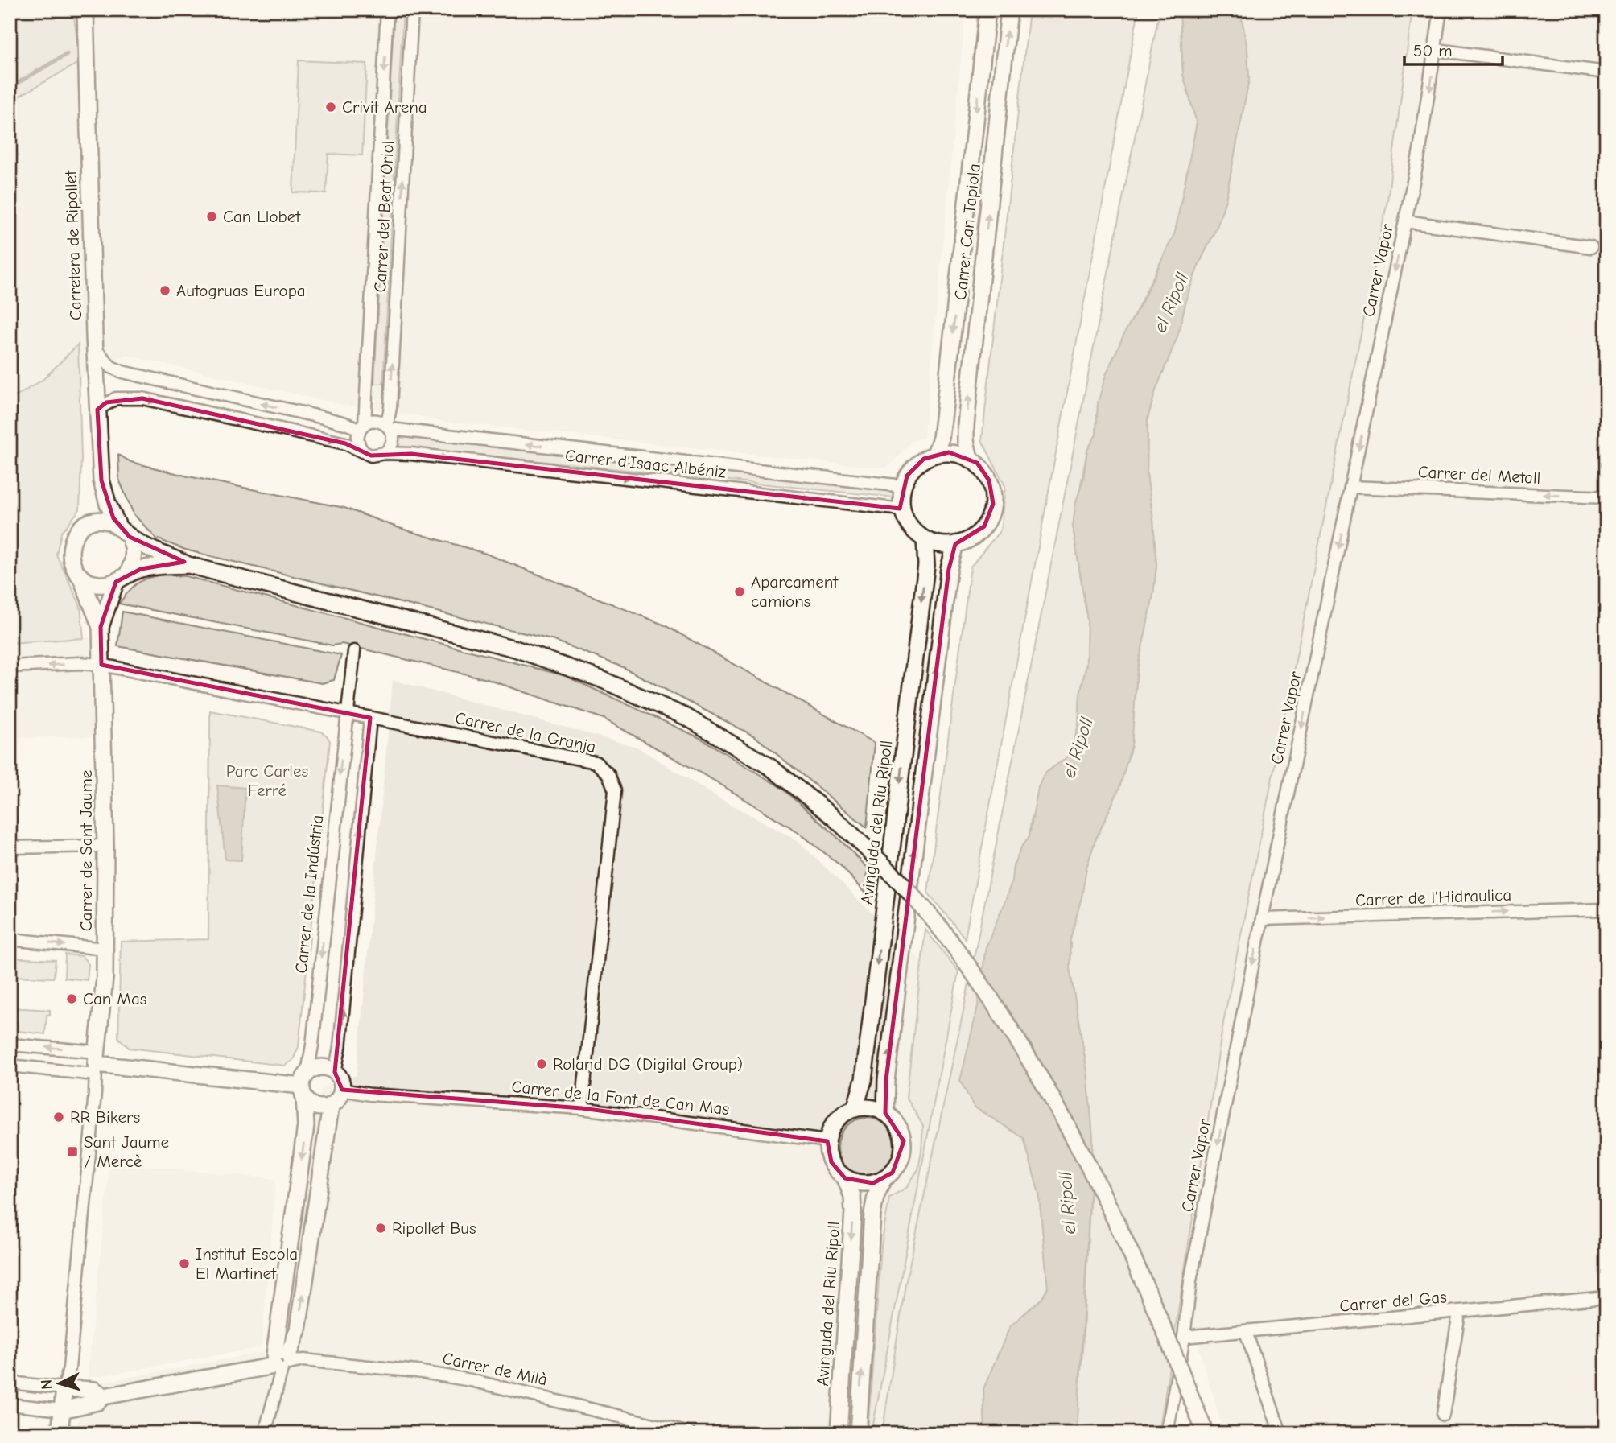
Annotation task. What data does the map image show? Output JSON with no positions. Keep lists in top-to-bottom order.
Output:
{
  "streets": {
    "street": [
      "Carrer del Beat Oriol",
      "Carrer Can Tapiola",
      "Carretera de Ripollet",
      "Carrer Vapor",
      "Carrer d'Isaac Albéniz",
      "Carrer del Metall",
      "Carrer de la Granja",
      "Avinguda del Riu Ripoll",
      "Carrer de Sant Jaume",
      "Carrer de la Indústria",
      "Carrer de l'Hidraulica",
      "Carrer de la Font de Can Mas",
      "Carrer del Gas",
      "Carrer de Milà"
    ]
  },
  "crossings": [
    ["Carrer del Beat Oriol", "Carrer d'Isaac Albéniz"],
    ["Carrer Can Tapiola", "Carrer d'Isaac Albéniz"],
    ["Carrer Can Tapiola", "Avinguda del Riu Ripoll"],
    ["Carretera de Ripollet", "Carrer d'Isaac Albéniz"],
    ["Carretera de Ripollet", "Carrer de Sant Jaume"],
    ["Carrer Vapor", "Carrer del Metall"],
    ["Carrer Vapor", "Carrer de l'Hidraulica"],
    ["Carrer Vapor", "Carrer del Gas"],
    ["Carrer d'Isaac Albéniz", "Avinguda del Riu Ripoll"],
    ["Carrer de la Granja", "Carrer de Sant Jaume"],
    ["Carrer de la Granja", "Carrer de la Indústria"],
    ["Carrer de la Granja", "Carrer de la Font de Can Mas"],
    ["Avinguda del Riu Ripoll", "Carrer de la Font de Can Mas"],
    ["Carrer de Sant Jaume", "Carrer de Milà"],
    ["Carrer de la Indústria", "Carrer de la Font de Can Mas"],
    ["Carrer de la Indústria", "Carrer de Milà"]
  ],
  "one_way": ["Carrer Vapor", "Carrer del Metall", "Carrer de l'Hidraulica"],
  "water": ["el Ripoll"],
  "parks": ["Parc Carles Ferré"],
  "places": {
    "other": [
      "Crivit Arena",
      "Can Llobet",
      "Autogruas Europa",
      "Aparcament camions",
      "Can Mas",
      "Roland DG (Digital Group)",
      "RR Bikers",
      "Ripollet Bus",
      "Institut Escola El Martinet"
    ],
    "transit": ["Sant Jaume / Mercè"]
  },
  "scale_bar": "50 m",
  "north": "left"
}
